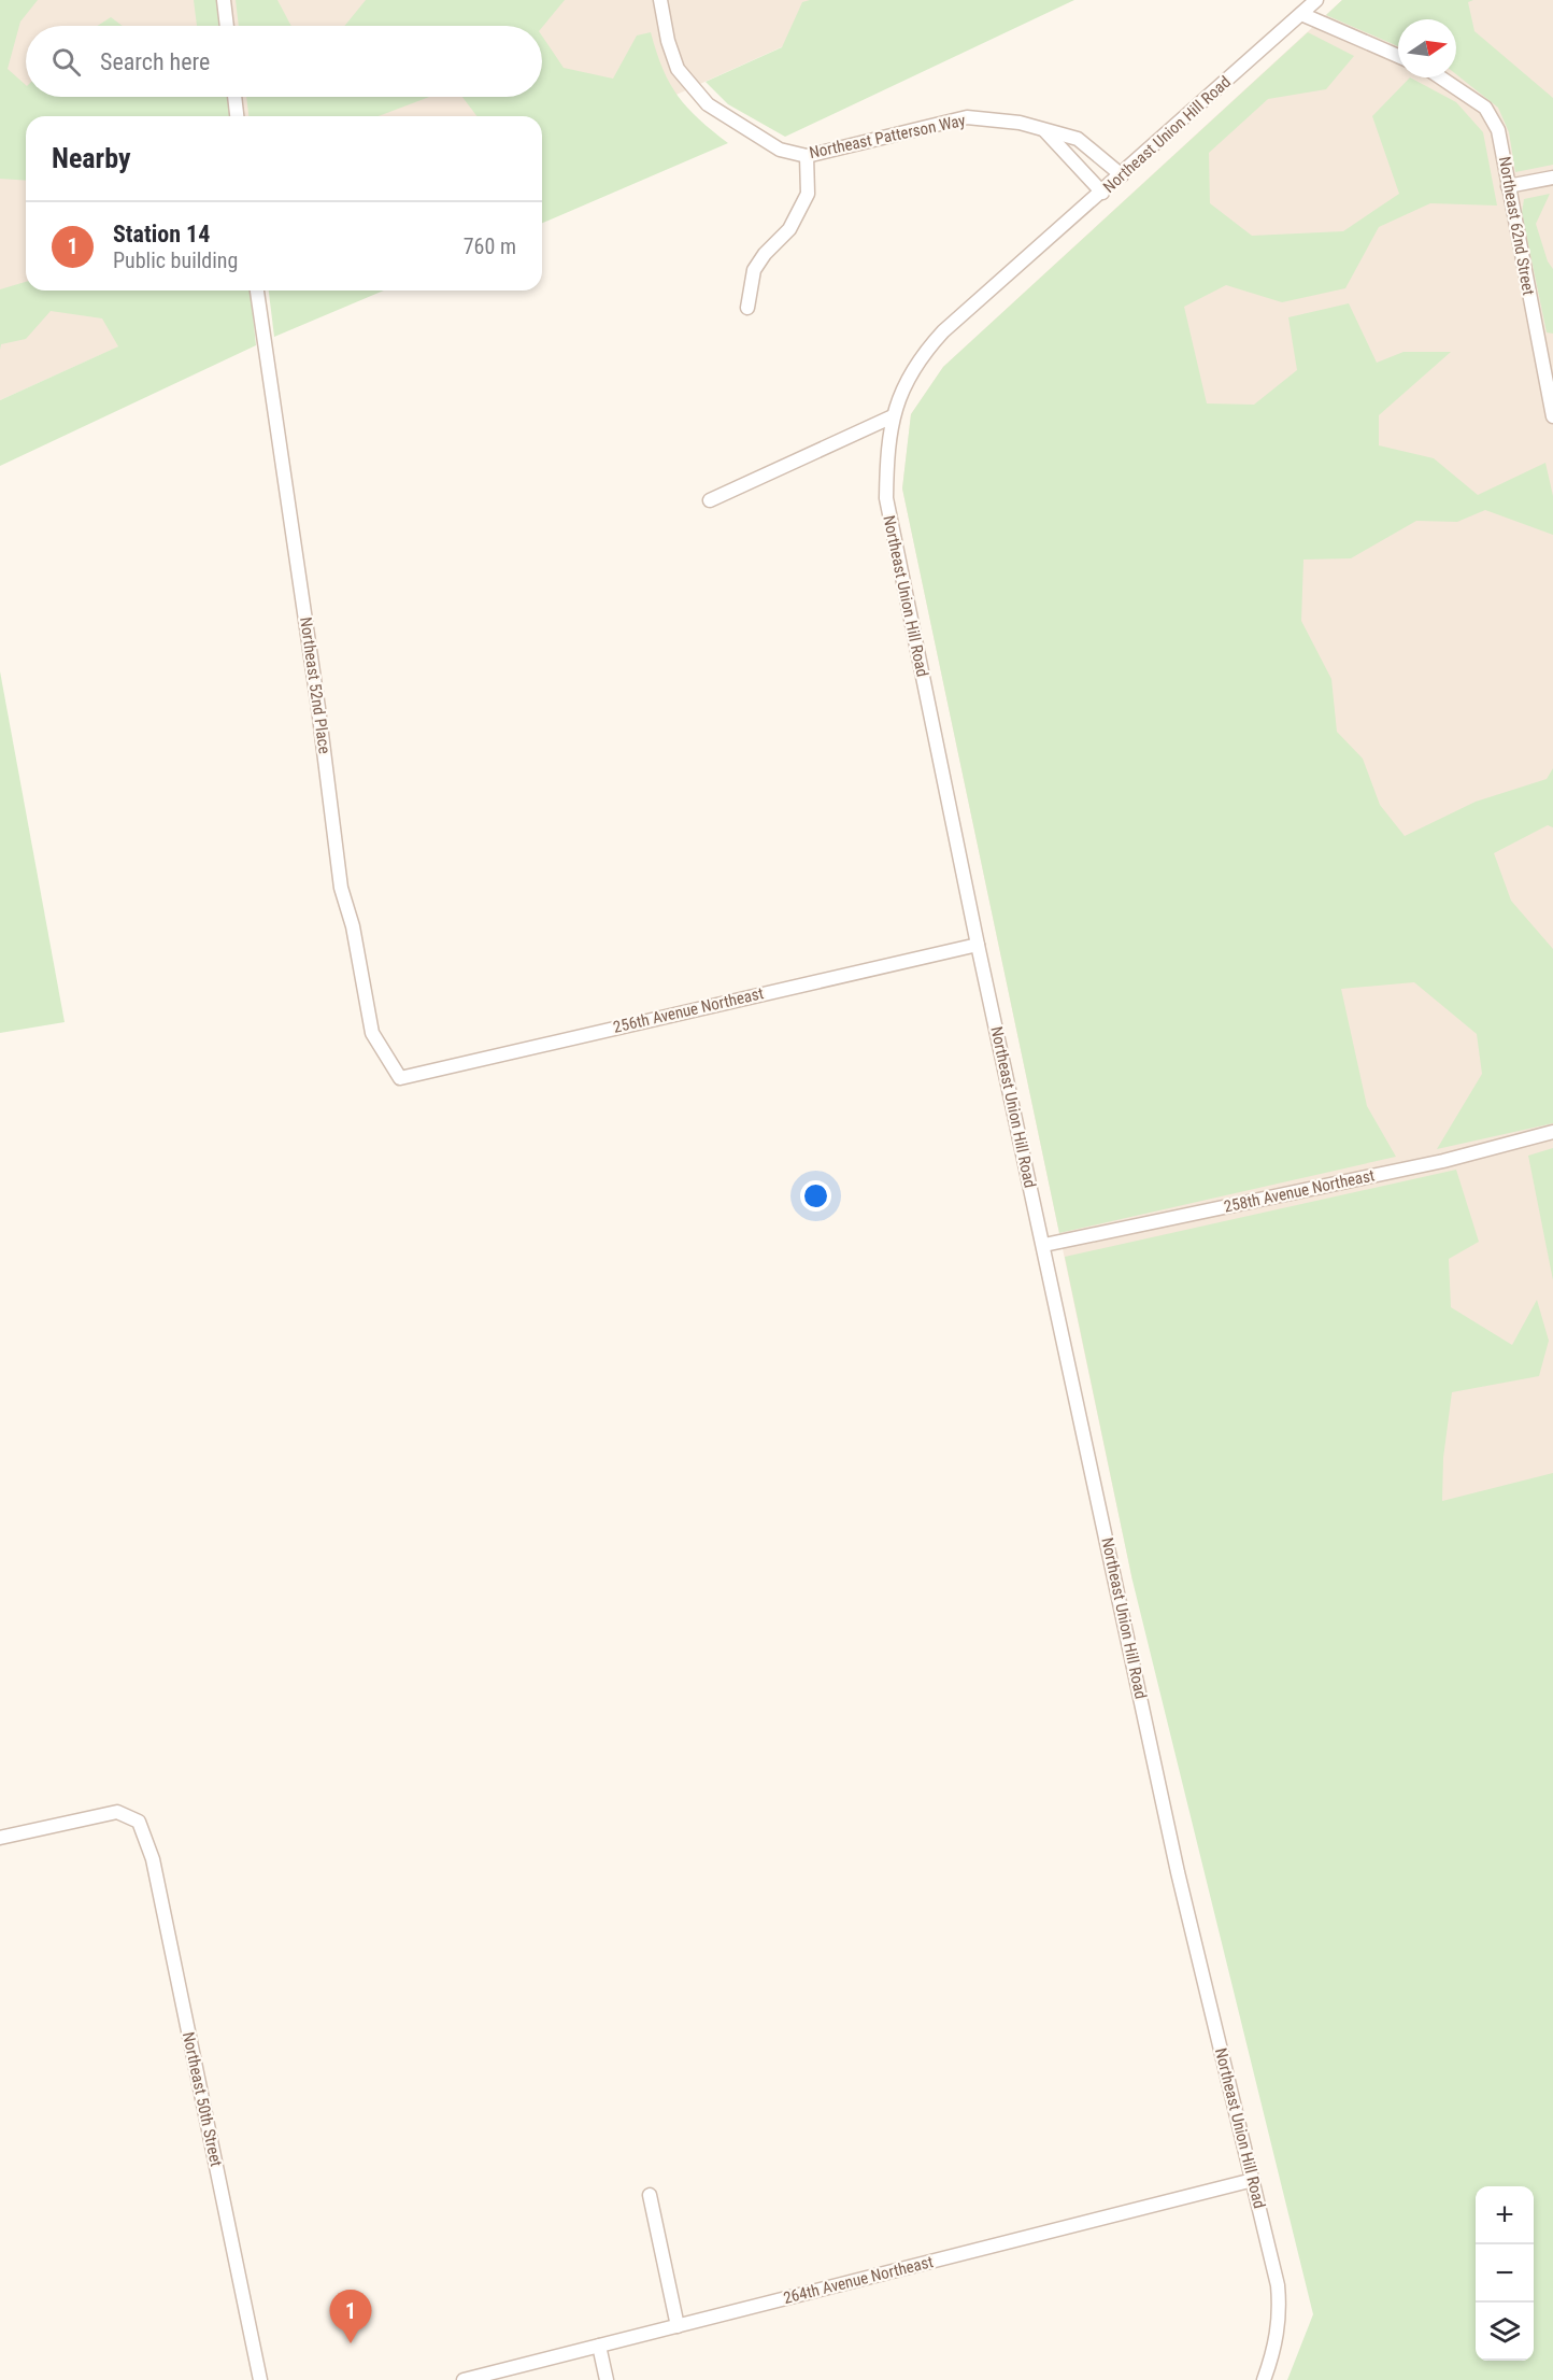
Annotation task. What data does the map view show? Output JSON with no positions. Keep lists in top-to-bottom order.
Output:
{
  "streets": {
    "street": [
      "Northeast Union Hill Road",
      "Northeast Patterson Way",
      "Northeast 62nd Street",
      "Northeast 52nd Place",
      "256th Avenue Northeast",
      "258th Avenue Northeast",
      "Northeast 50th Street",
      "264th Avenue Northeast"
    ]
  },
  "crossings": [
    ["Northeast Union Hill Road", "Northeast Patterson Way"],
    ["Northeast Union Hill Road", "256th Avenue Northeast"],
    ["Northeast Union Hill Road", "258th Avenue Northeast"],
    ["Northeast Union Hill Road", "264th Avenue Northeast"],
    ["Northeast 52nd Place", "256th Avenue Northeast"]
  ],
  "north": "right",
  "page": {
    "search": "Search here",
    "heading": "Nearby",
    "list": [
      {
        "mark": "1",
        "name": "Station 14",
        "note": "Public building",
        "value": "760 m"
      }
    ],
    "map_buttons": ["+", "−"],
    "pins": "1"
  }
}
